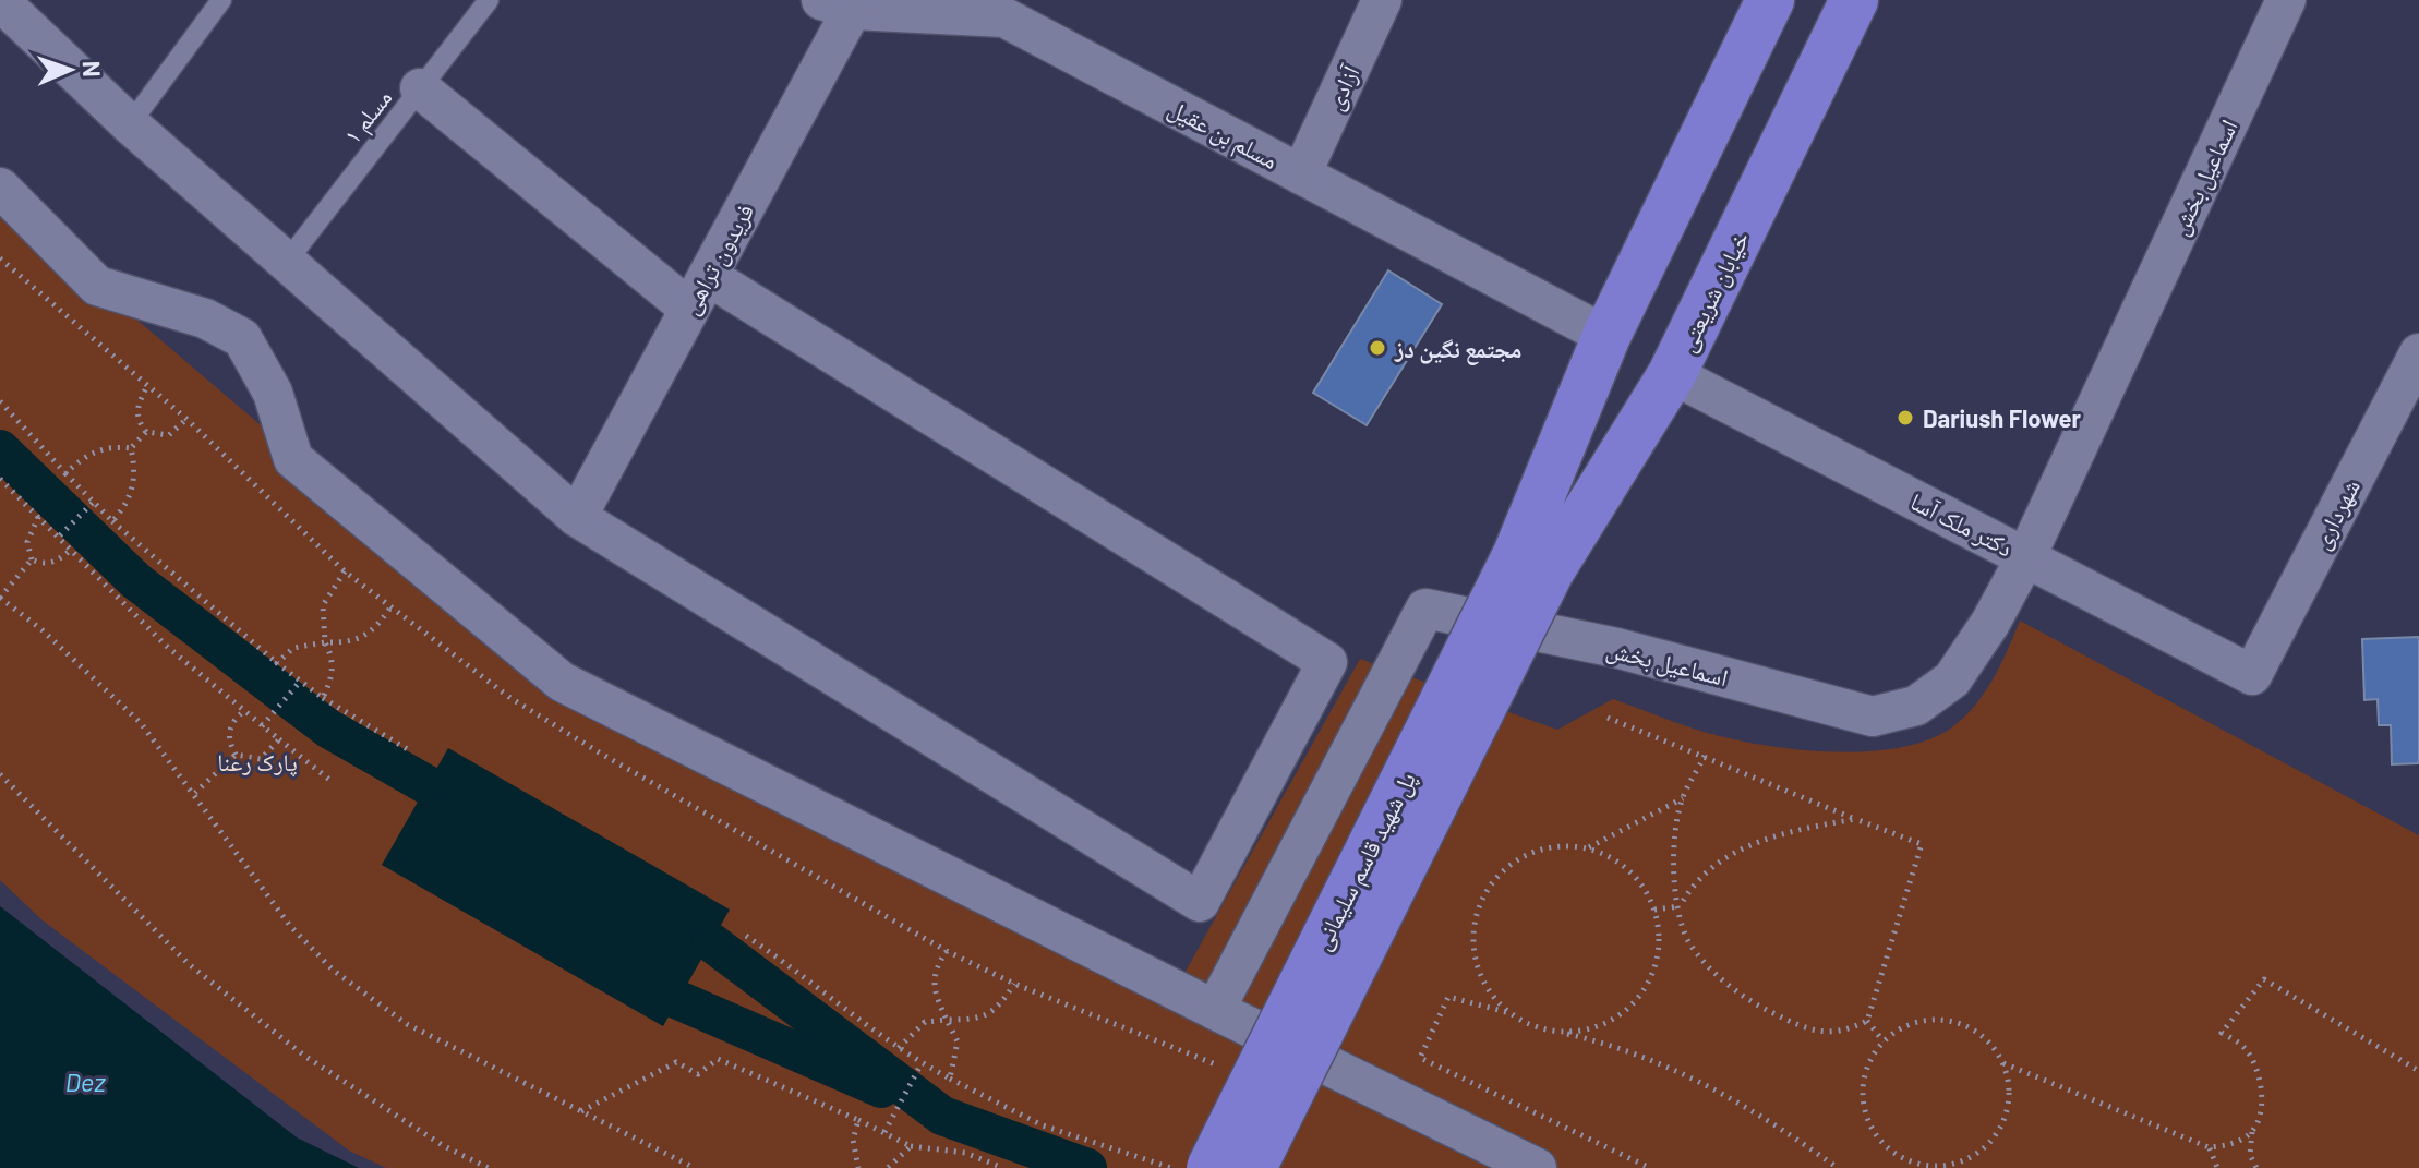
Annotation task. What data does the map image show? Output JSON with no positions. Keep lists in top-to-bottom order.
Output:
{
  "streets": {
    "main road": ["خیابان شریعتی", "پل شهید قاسم سلیمانی"],
    "street": [
      "آزادی",
      "مسلم بن عقیل",
      "اسماعیل بخش",
      "فریدون تراهی",
      "شهرداری",
      "دکتر ملک آسا"
    ],
    "lane": ["مسلم ۱"]
  },
  "crossings": [
    ["آزادی", "مسلم بن عقیل"],
    ["مسلم بن عقیل", "فریدون تراهی"],
    ["اسماعیل بخش", "دکتر ملک آسا"],
    ["خیابان شریعتی", "دکتر ملک آسا"],
    ["خیابان شریعتی", "پل شهید قاسم سلیمانی"],
    ["شهرداری", "دکتر ملک آسا"]
  ],
  "water": ["Dez"],
  "parks": ["پارک رعنا"],
  "places": ["مجتمع نگین دز", "Dariush Flower"],
  "north": "right"
}
